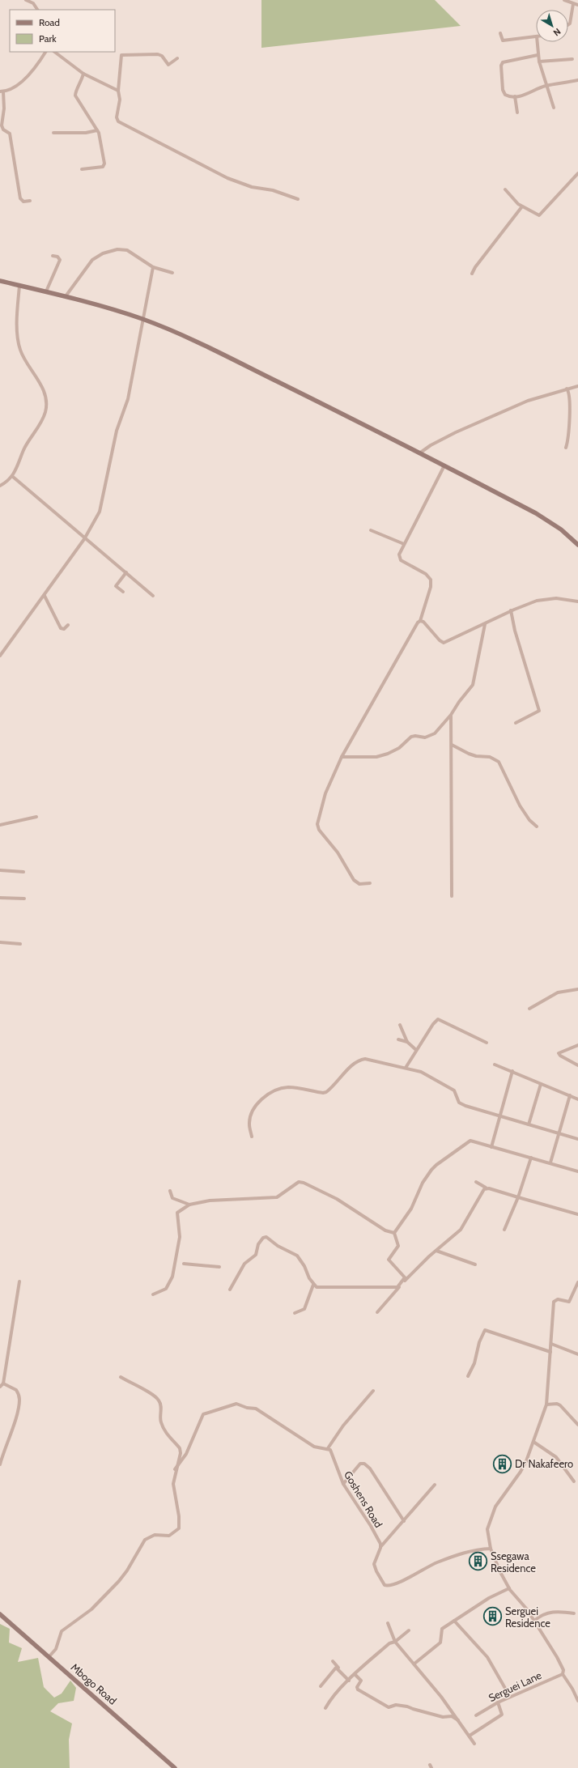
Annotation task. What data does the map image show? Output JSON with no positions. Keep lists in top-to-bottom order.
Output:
{
  "streets": {
    "street": ["Goshens Road", "Mbogo Road", "Serguei Lane"]
  },
  "places": {
    "building": ["Dr Nakafeero", "Ssegawa Residence", "Serguei Residence"]
  },
  "legend": ["Road", "Park"],
  "north": "bottom right"
}
